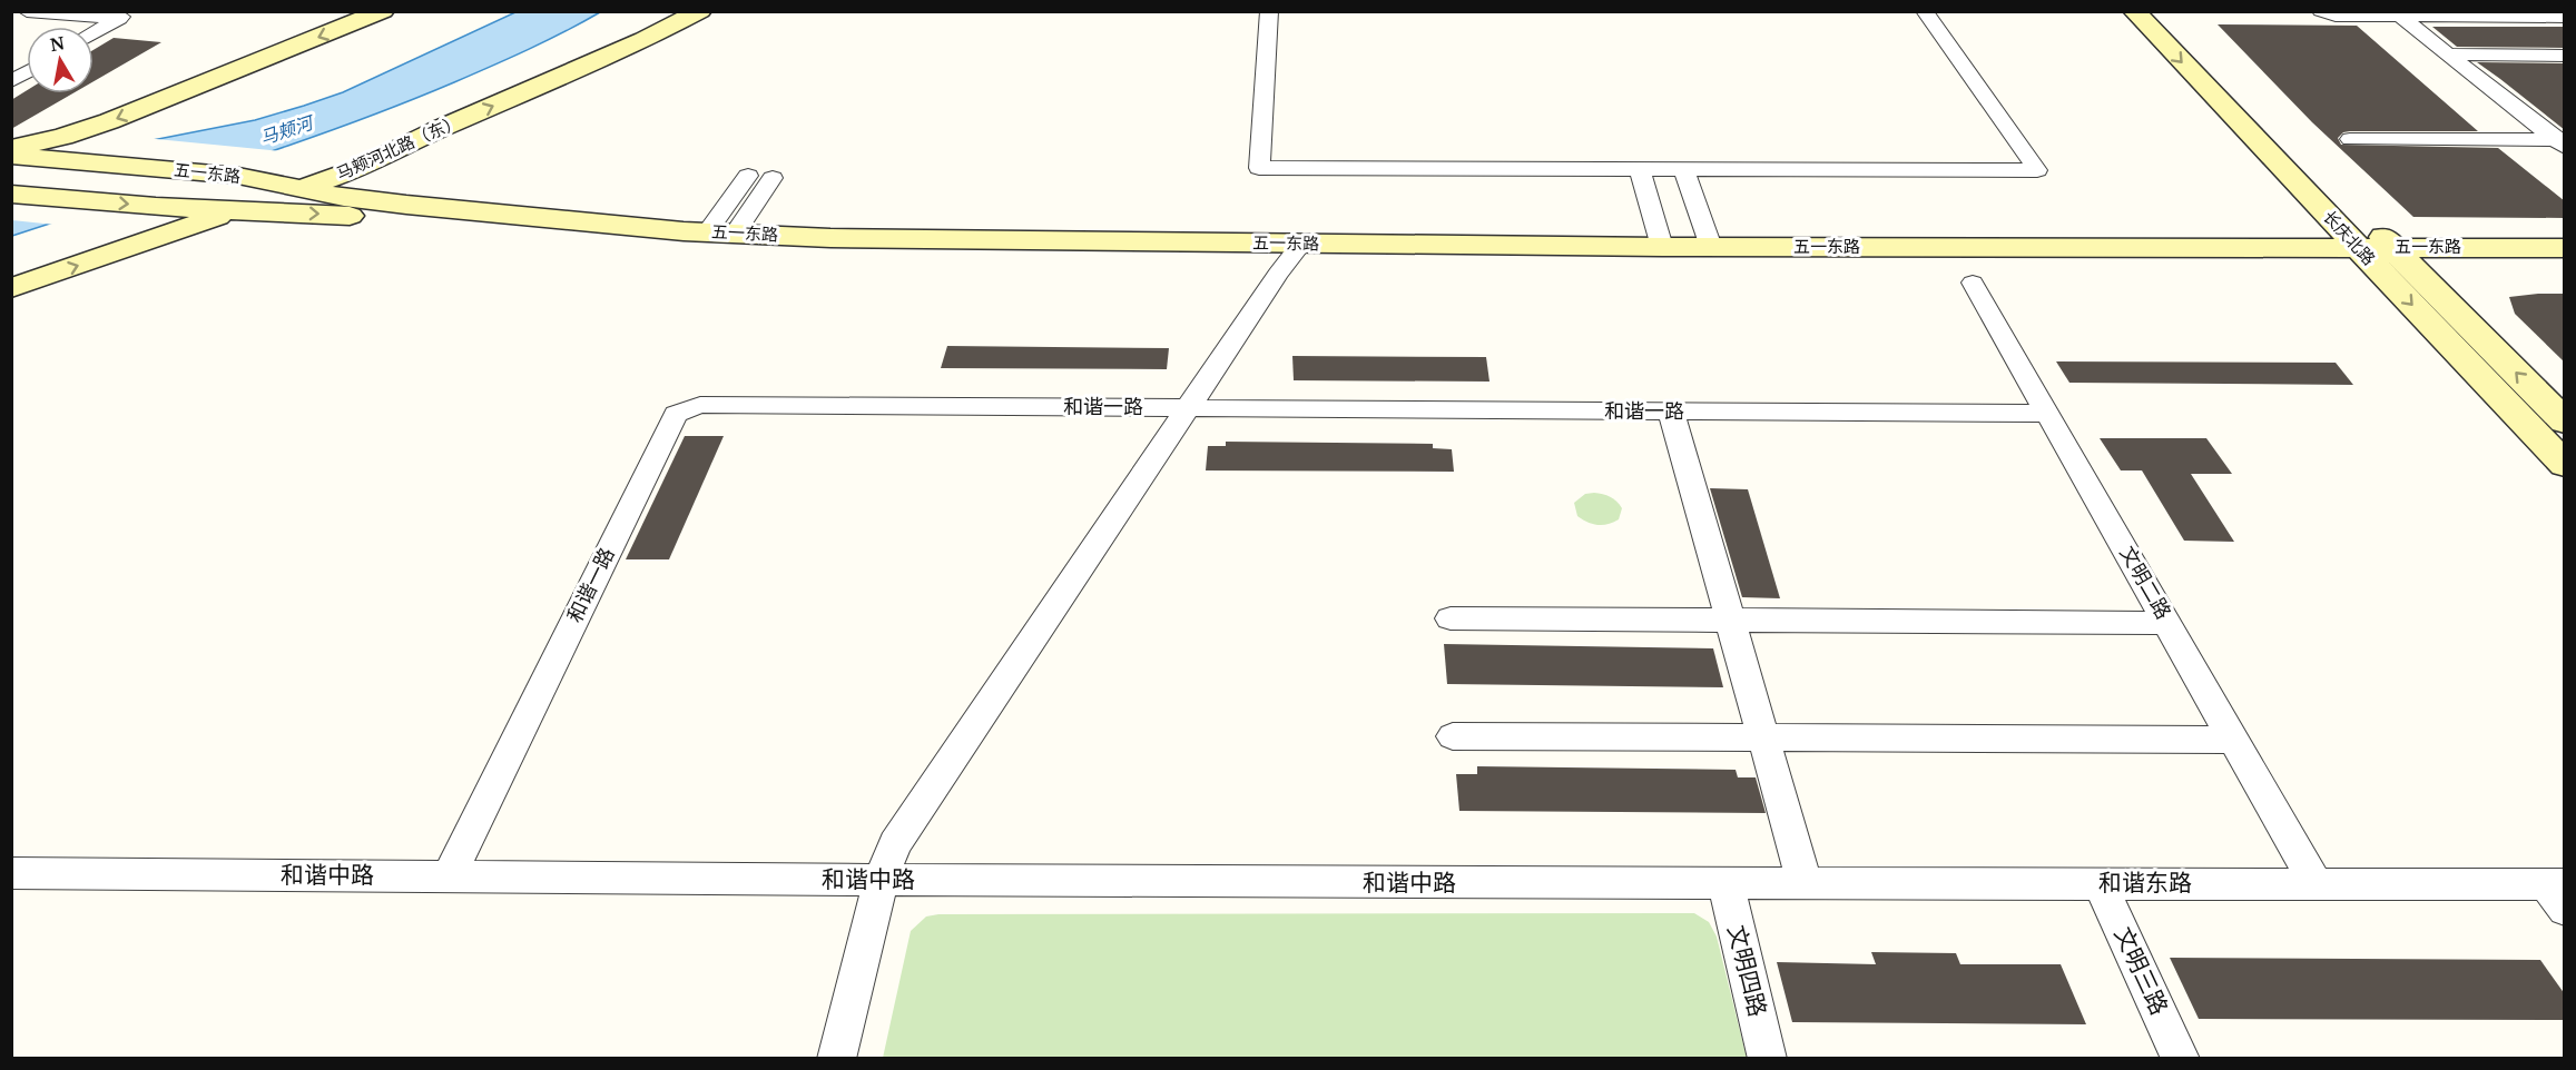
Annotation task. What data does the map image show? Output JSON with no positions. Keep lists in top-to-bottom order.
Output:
{
  "streets": {
    "street": [
      "马颊河北路（东）",
      "五一东路",
      "长庆北路",
      "和谐一路",
      "文明二路",
      "和谐中路",
      "和谐东路",
      "文明四路",
      "文明三路"
    ]
  },
  "crossings": [
    ["马颊河北路（东）", "五一东路"],
    ["五一东路", "长庆北路"],
    ["和谐一路", "文明二路"],
    ["和谐一路", "和谐中路"],
    ["文明二路", "和谐东路"],
    ["和谐中路", "和谐东路"],
    ["和谐中路", "文明四路"],
    ["和谐东路", "文明四路"],
    ["和谐东路", "文明三路"]
  ],
  "water": ["马颊河"],
  "north": "top"
}
